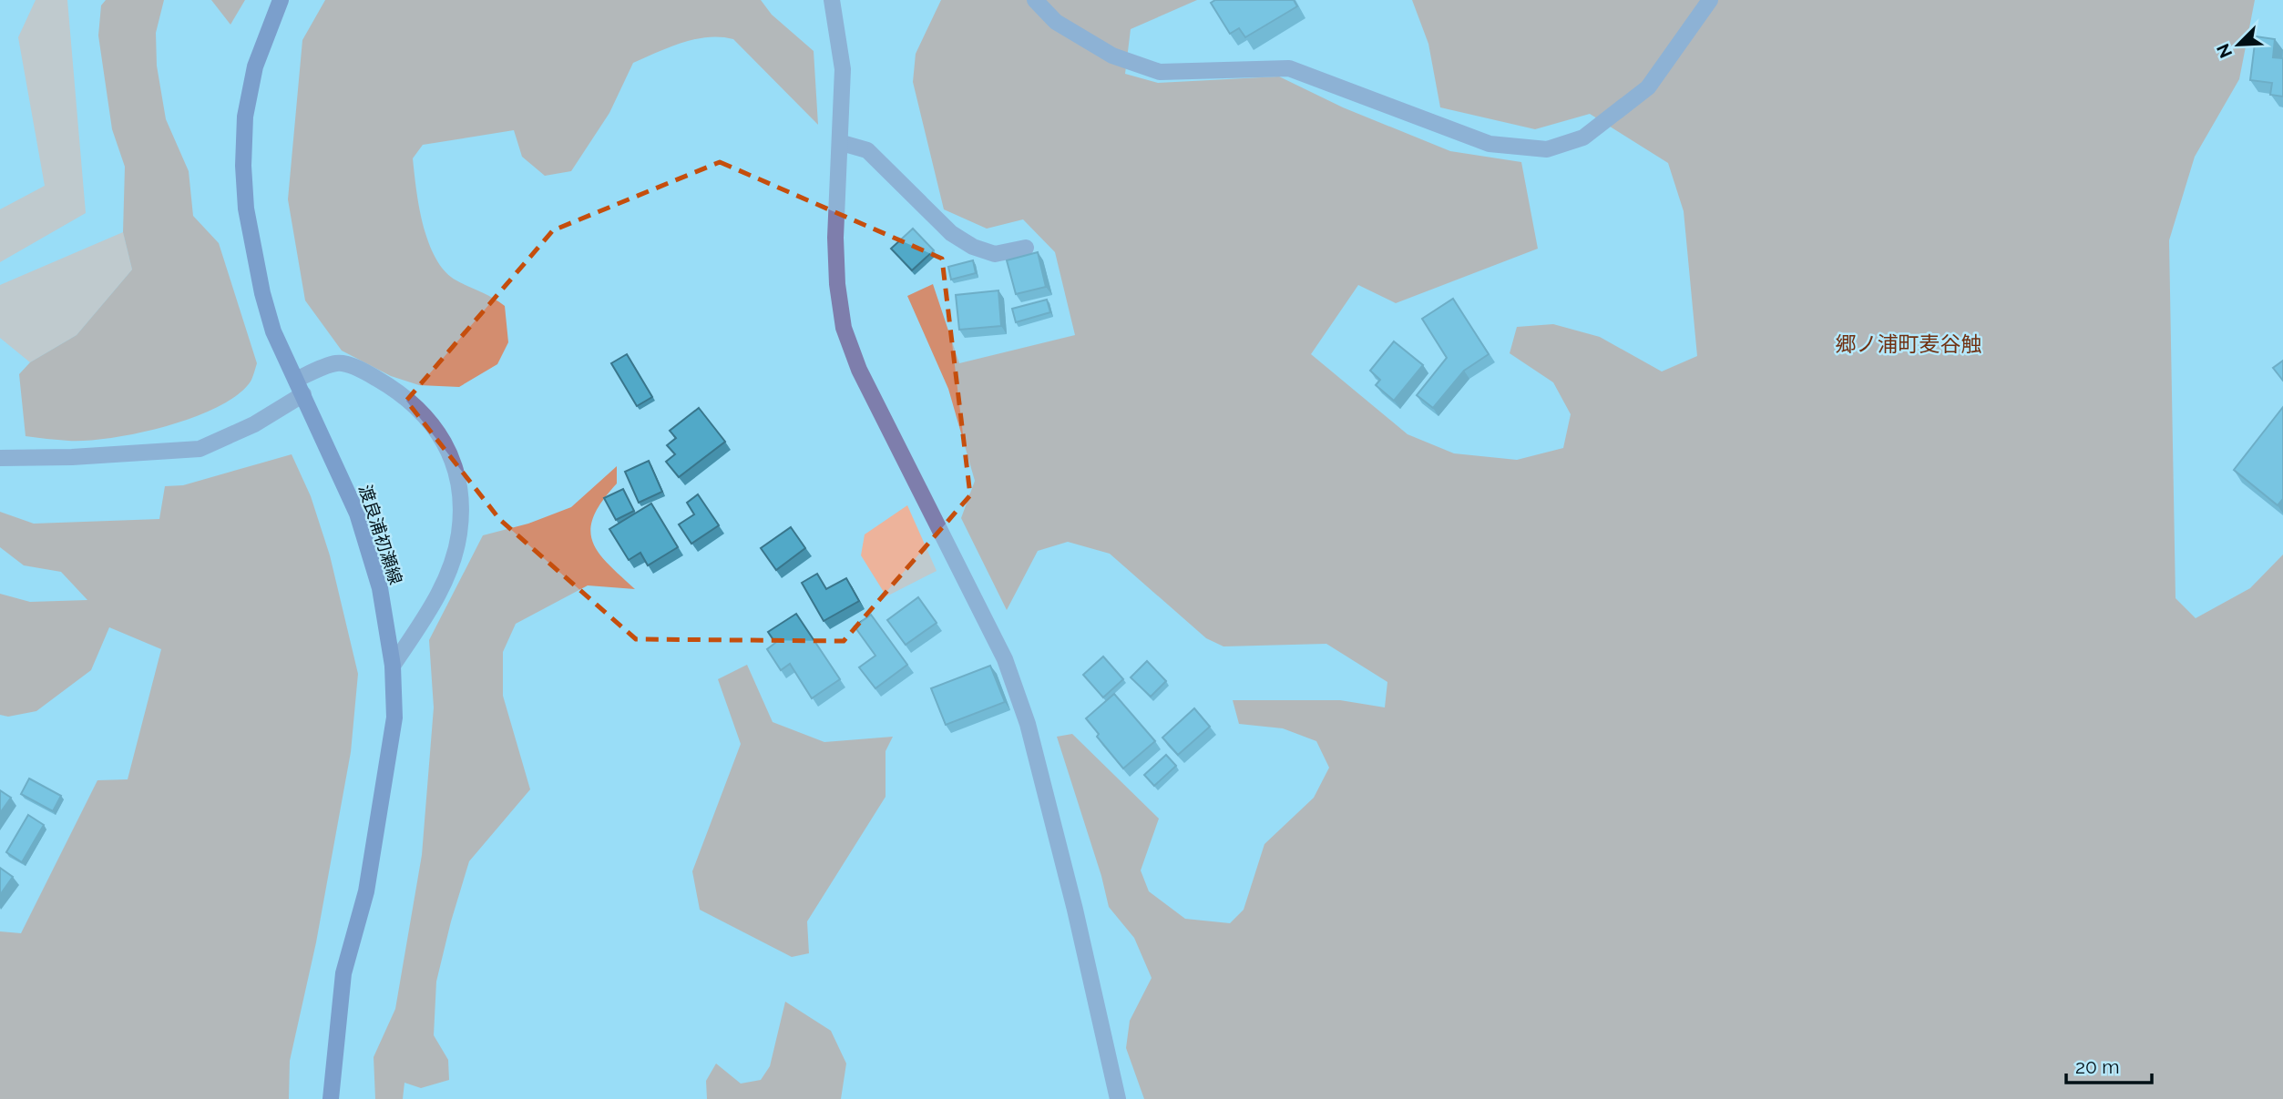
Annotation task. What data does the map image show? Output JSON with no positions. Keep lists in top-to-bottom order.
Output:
{
  "streets": {
    "main road": ["渡良浦初瀬線"]
  },
  "districts": ["郷ノ浦町麦谷触"],
  "scale_bar": "20 m",
  "north": "bottom left"
}
